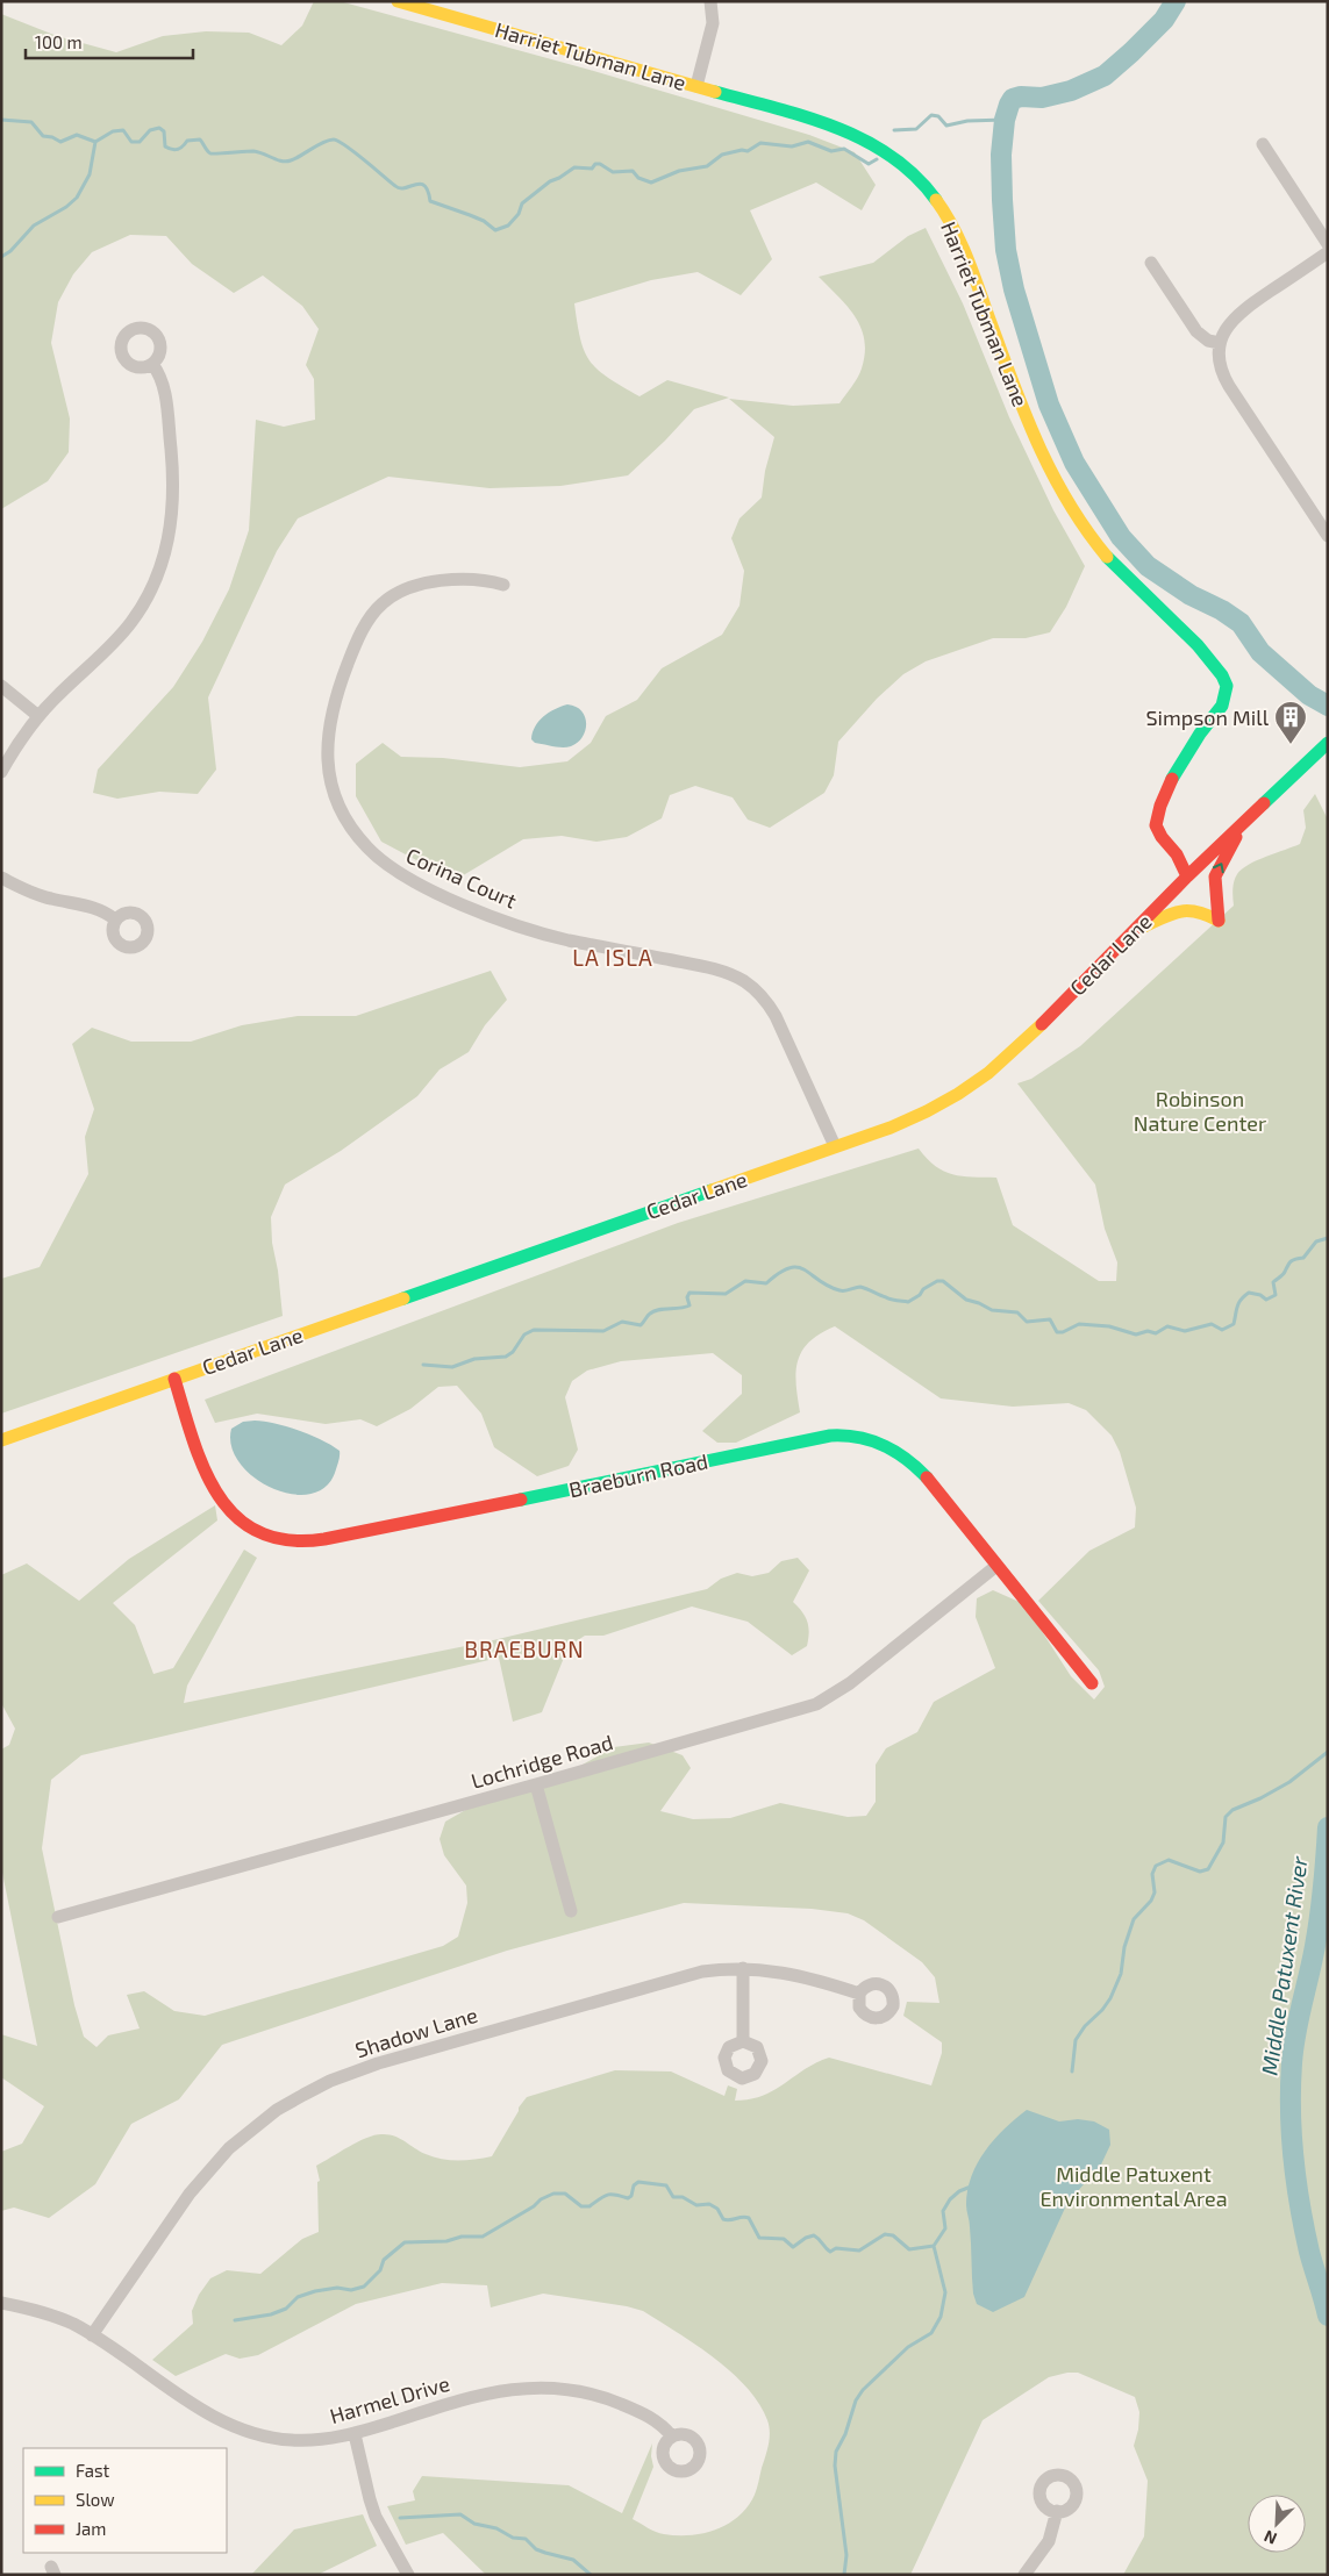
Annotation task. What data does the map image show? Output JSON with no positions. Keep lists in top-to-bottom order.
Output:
{
  "streets": {
    "street": [
      "Harriet Tubman Lane",
      "Corina Court",
      "Cedar Lane",
      "Braeburn Road",
      "Lochridge Road",
      "Shadow Lane",
      "Harmel Drive"
    ]
  },
  "crossings": [
    ["Harriet Tubman Lane", "Cedar Lane"],
    ["Corina Court", "Cedar Lane"],
    ["Cedar Lane", "Braeburn Road"],
    ["Braeburn Road", "Lochridge Road"],
    ["Shadow Lane", "Harmel Drive"]
  ],
  "districts": ["LA ISLA", "BRAEBURN"],
  "water": ["Middle Patuxent River"],
  "parks": ["Robinson Nature Center", "Middle Patuxent Environmental Area"],
  "places": {
    "building": ["Simpson Mill"]
  },
  "legend": ["Fast", "Slow", "Jam"],
  "scale_bar": "100 m",
  "north": "bottom left"
}
